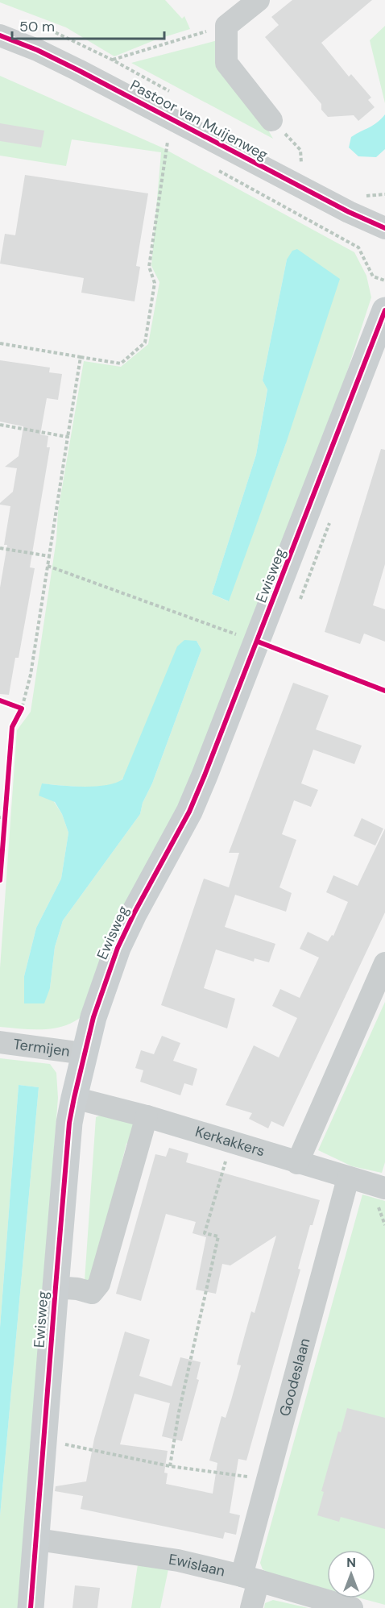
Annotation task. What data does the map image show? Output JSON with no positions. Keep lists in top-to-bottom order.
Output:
{
  "streets": {
    "street": [
      "Pastoor van Muijenweg",
      "Ewisweg",
      "Termijen",
      "Kerkakkers",
      "Goodeslaan",
      "Ewislaan"
    ]
  },
  "crossings": [
    ["Ewisweg", "Termijen"],
    ["Ewisweg", "Kerkakkers"],
    ["Ewisweg", "Ewislaan"],
    ["Kerkakkers", "Goodeslaan"],
    ["Goodeslaan", "Ewislaan"]
  ],
  "scale_bar": "50 m",
  "north": "top"
}
